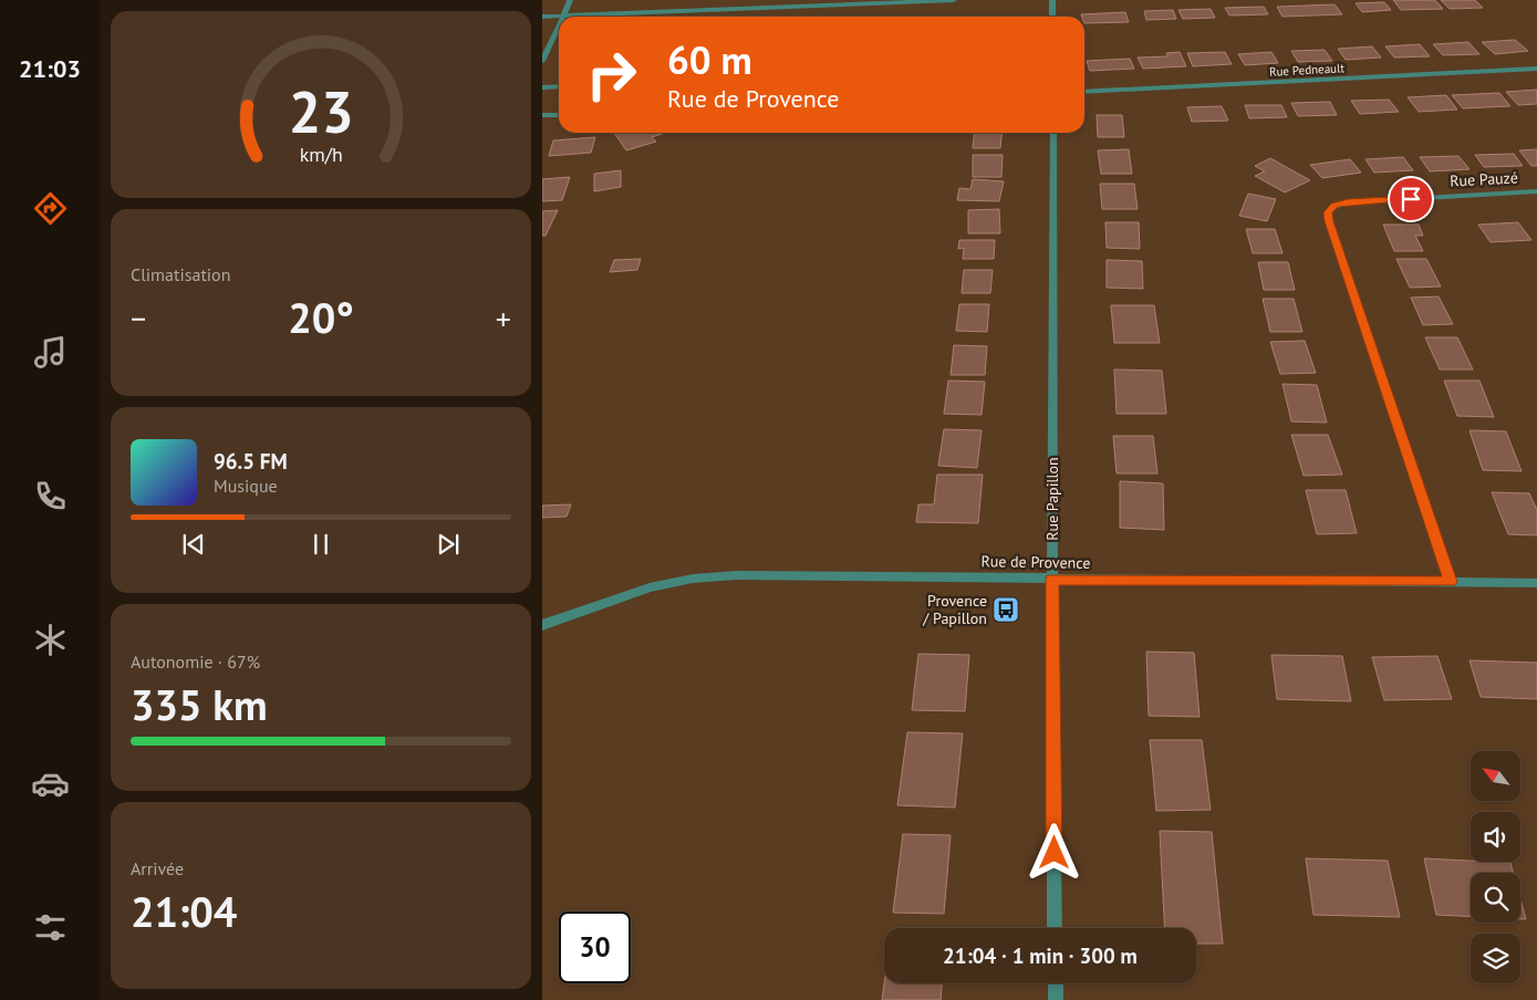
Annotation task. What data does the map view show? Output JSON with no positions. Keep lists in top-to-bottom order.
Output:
{
  "streets": {
    "street": [
      "Rue Pedneault",
      "Rue Pauzé",
      "Rue Papillon",
      "Rue de Provence"
    ]
  },
  "crossings": [
    ["Rue Pauzé", "Rue de Provence"],
    ["Rue Papillon", "Rue de Provence"]
  ],
  "places": {
    "bus stop": ["Provence / Papillon"]
  },
  "north": "top left",
  "page": {
    "tabs": "21:03",
    "turn": ["60 m", "Rue de Provence"],
    "tile": [
      "Climatisation",
      ["Autonomie · 67%", "335 km"],
      ["Arrivée", "21:04"]
    ],
    "heat": ["−", "20°", "+"],
    "song": ["96.5 FM", "Musique"],
    "limit": "30",
    "trip": "21:04 · 1 min · 300 m",
    "gauge": ["23", "km/h"]
  }
}
